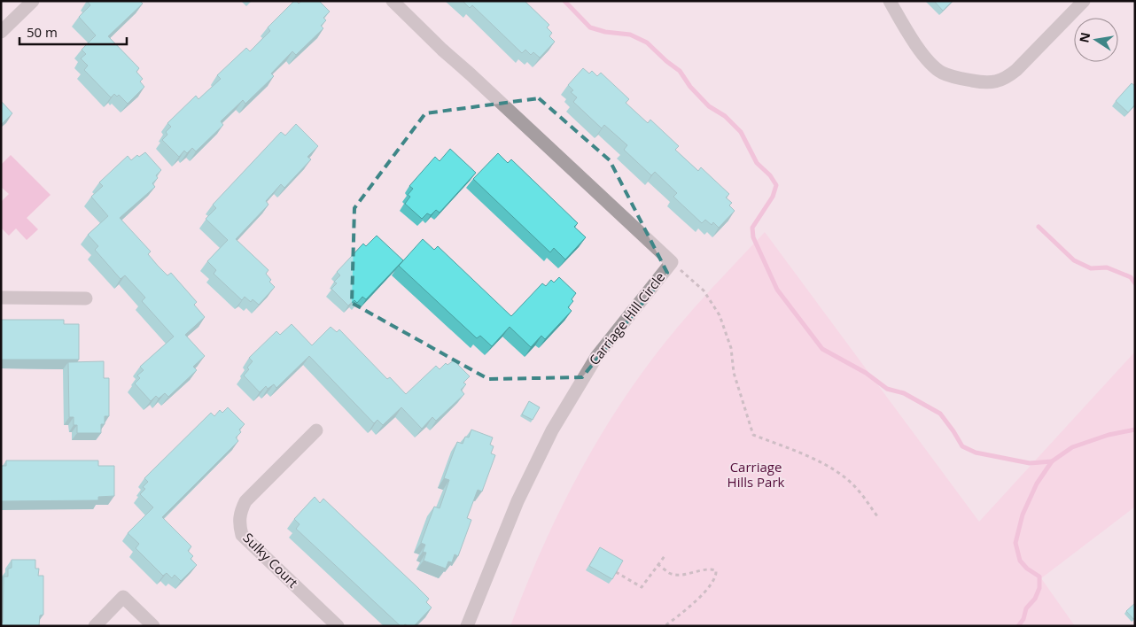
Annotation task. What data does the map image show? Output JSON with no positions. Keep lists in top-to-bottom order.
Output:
{
  "streets": {
    "street": ["Carriage Hill Circle", "Sulky Court"]
  },
  "parks": ["Carriage Hills Park"],
  "scale_bar": "50 m",
  "north": "left"
}
